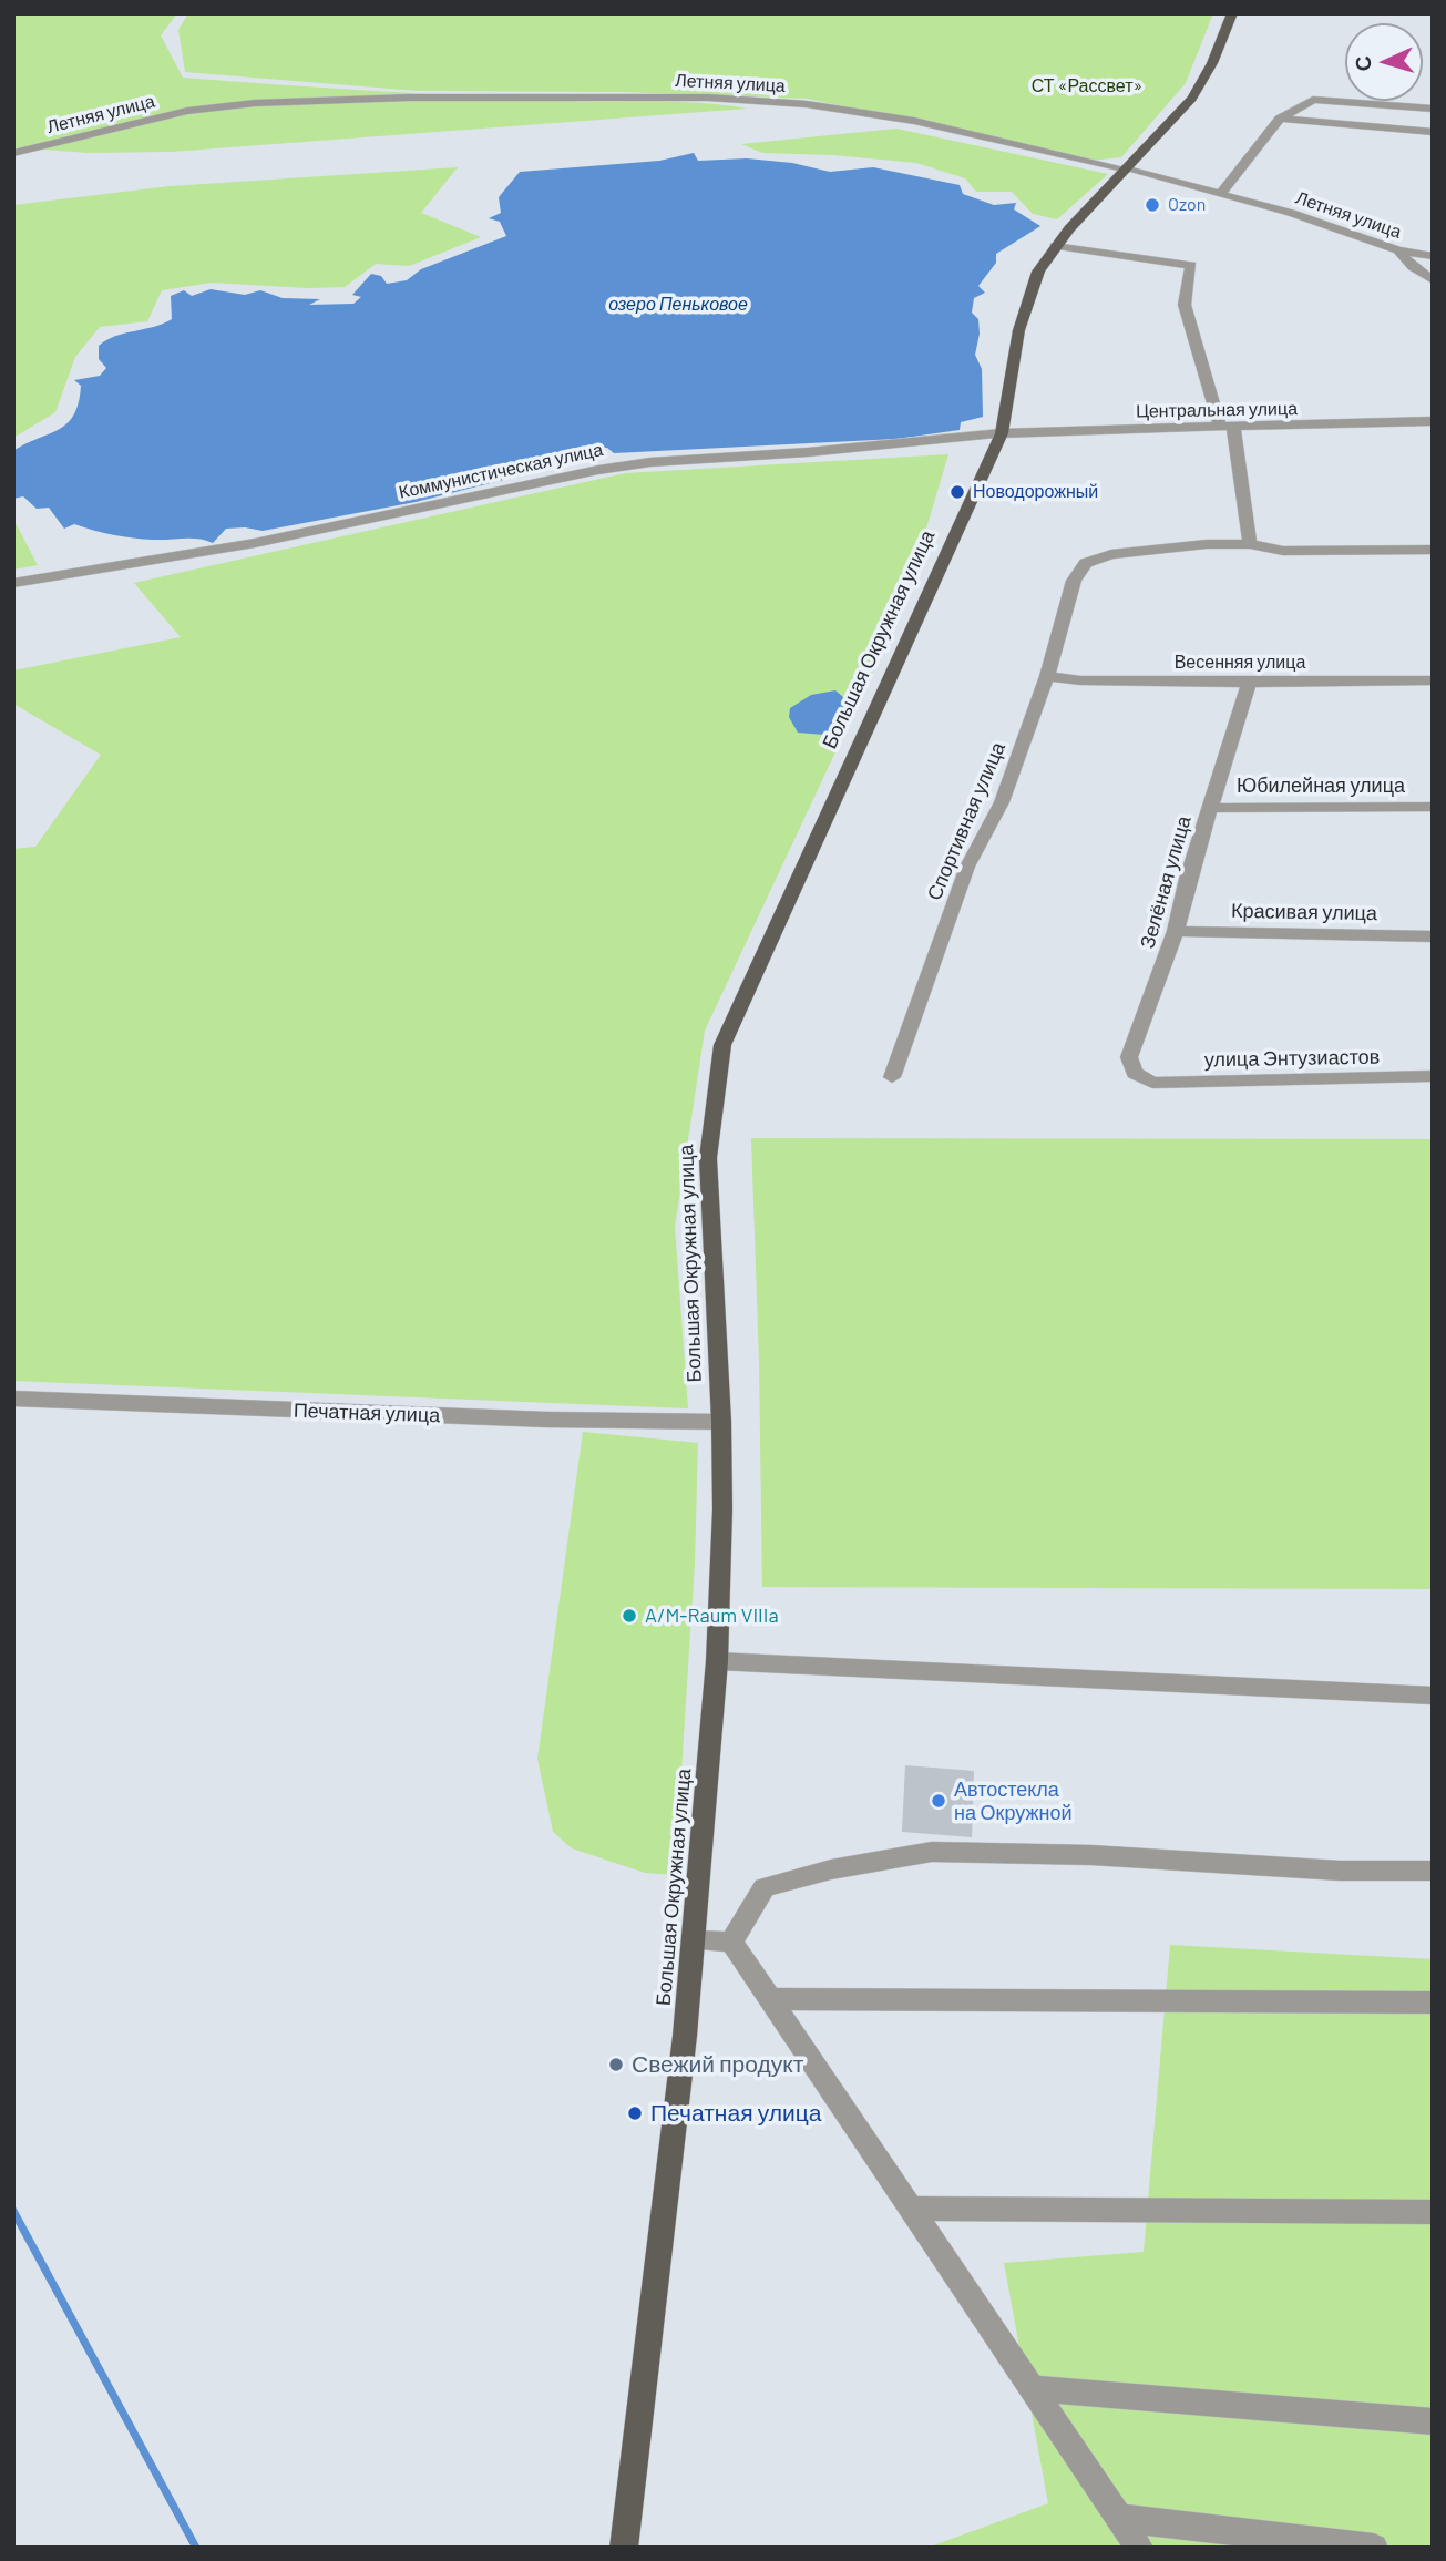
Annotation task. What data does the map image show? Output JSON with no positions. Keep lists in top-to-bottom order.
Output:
{
  "streets": {
    "main road": ["Большая Окружная улица"],
    "street": [
      "Летняя улица",
      "Центральная улица",
      "Коммунистическая улица",
      "Весенняя улица",
      "Юбилейная улица",
      "Спортивная улица",
      "Зелёная улица",
      "Красивая улица",
      "улица Энтузиастов",
      "Печатная улица"
    ]
  },
  "crossings": [
    ["Летняя улица", "Большая Окружная улица"],
    ["Центральная улица", "Коммунистическая улица"],
    ["Центральная улица", "Большая Окружная улица"],
    ["Коммунистическая улица", "Большая Окружная улица"],
    ["Большая Окружная улица", "Печатная улица"],
    ["Весенняя улица", "Спортивная улица"],
    ["Весенняя улица", "Зелёная улица"],
    ["Юбилейная улица", "Зелёная улица"],
    ["Зелёная улица", "Красивая улица"],
    ["Зелёная улица", "улица Энтузиастов"]
  ],
  "water": ["озеро Пеньковое"],
  "parks": ["СТ «Рассвет»"],
  "places": [
    "Ozon",
    "Новодорожный",
    "A/M-Raum VIIIa",
    "Автостекла на Окружной",
    "Свежий продукт",
    "Печатная улица"
  ],
  "north": "left"
}
